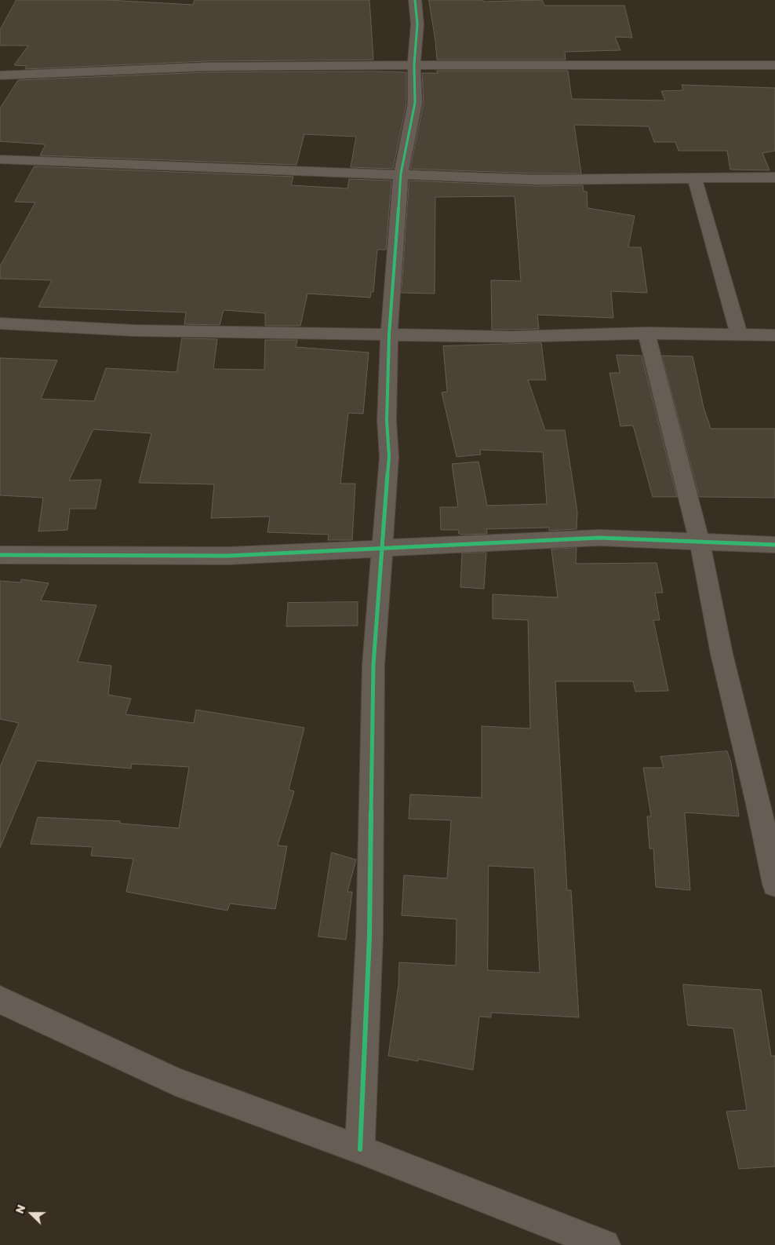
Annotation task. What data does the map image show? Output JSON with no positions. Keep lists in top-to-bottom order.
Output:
{
  "north": "left"
}
